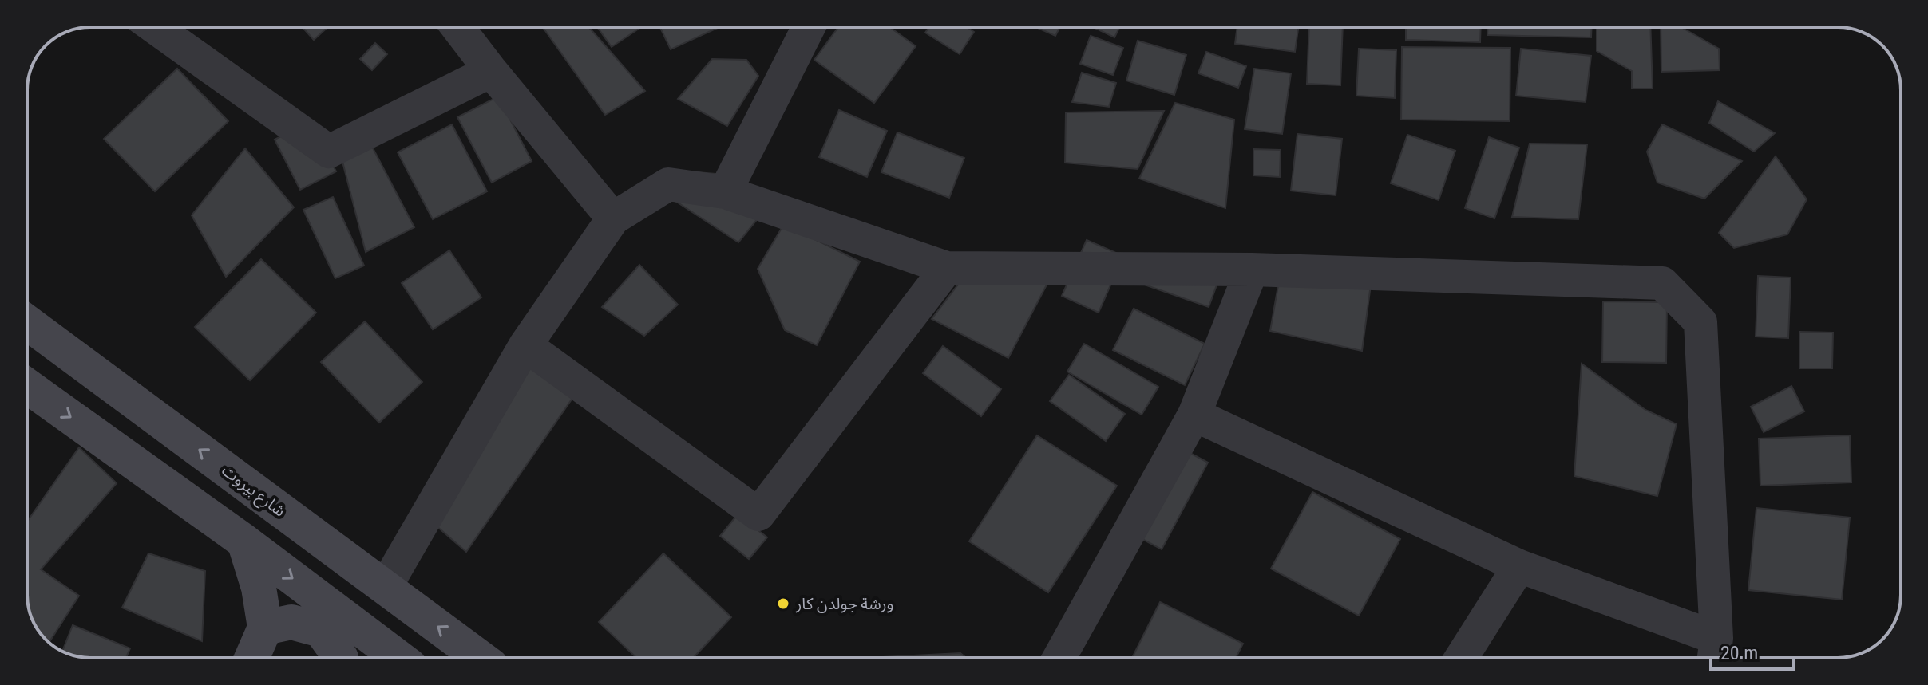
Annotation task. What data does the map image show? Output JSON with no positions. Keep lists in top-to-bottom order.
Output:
{
  "streets": {
    "main road": ["شارع بيروت"]
  },
  "places": ["ورشة جولدن كار"],
  "scale_bar": "20 m"
}
